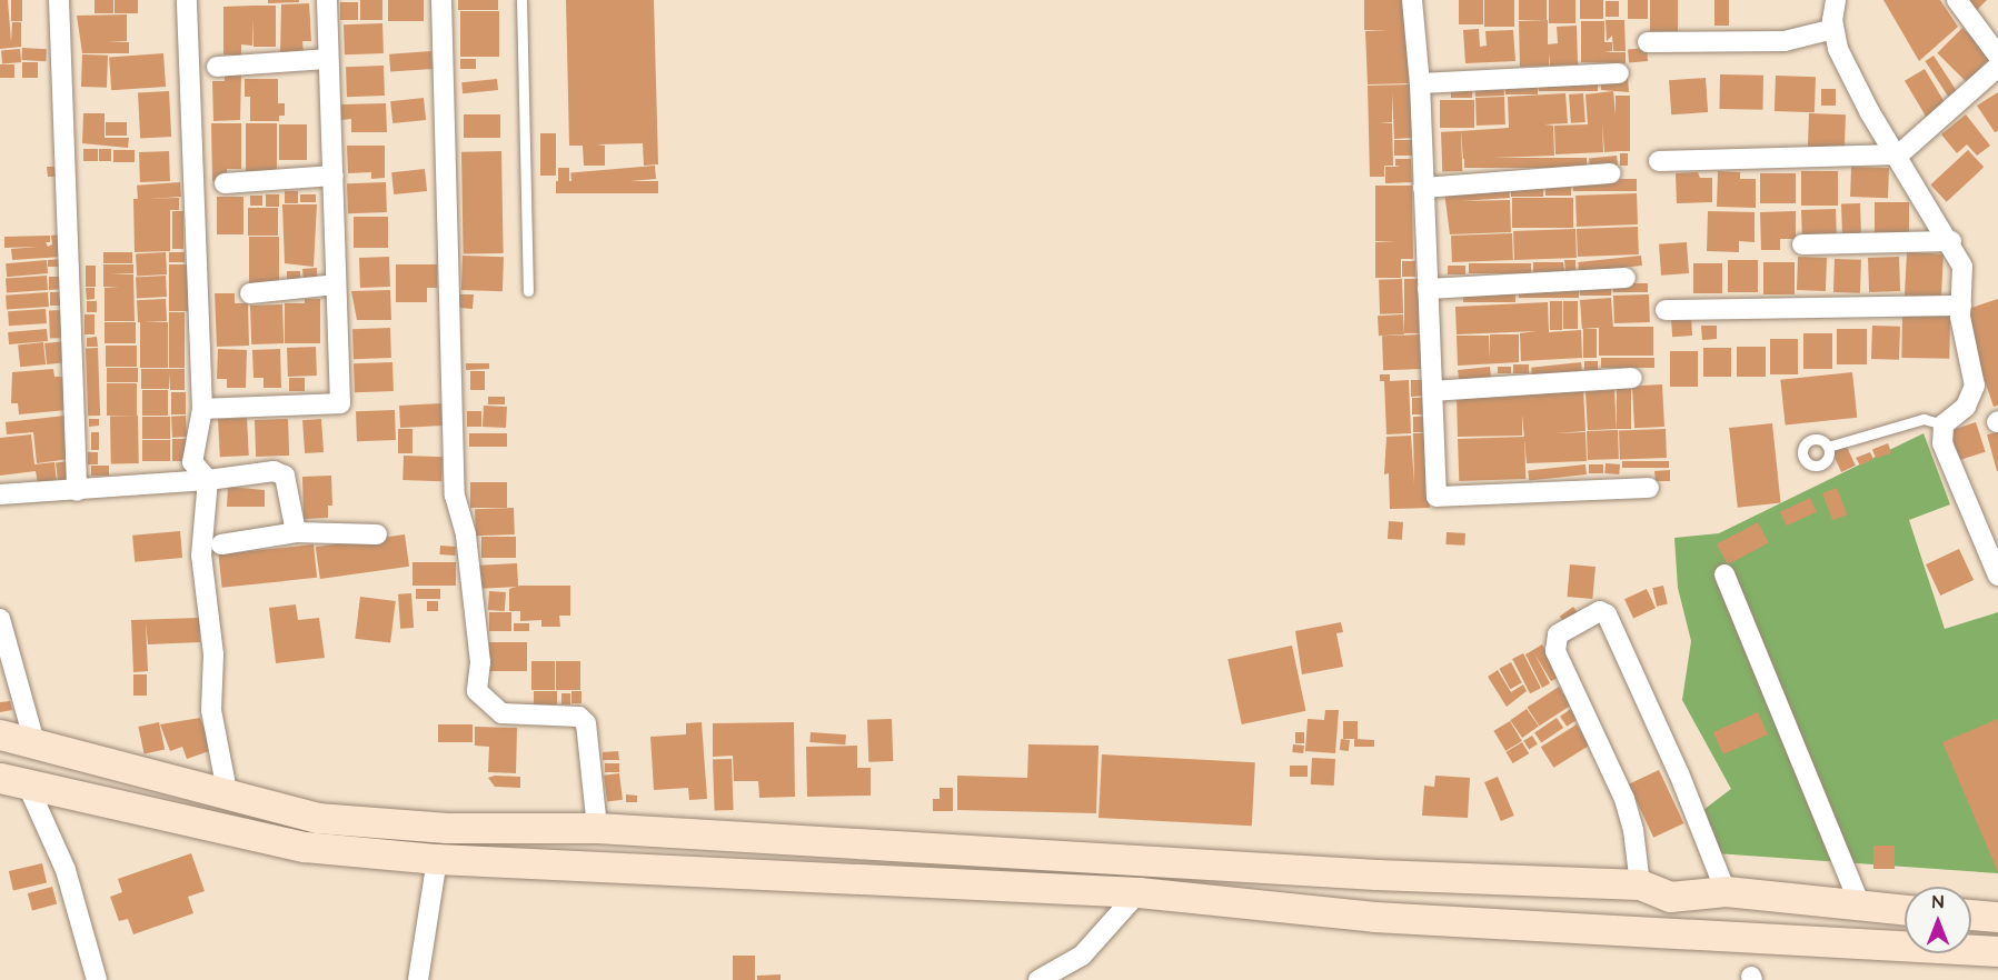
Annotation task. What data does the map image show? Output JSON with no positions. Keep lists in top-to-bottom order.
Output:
{
  "north": "top"
}
